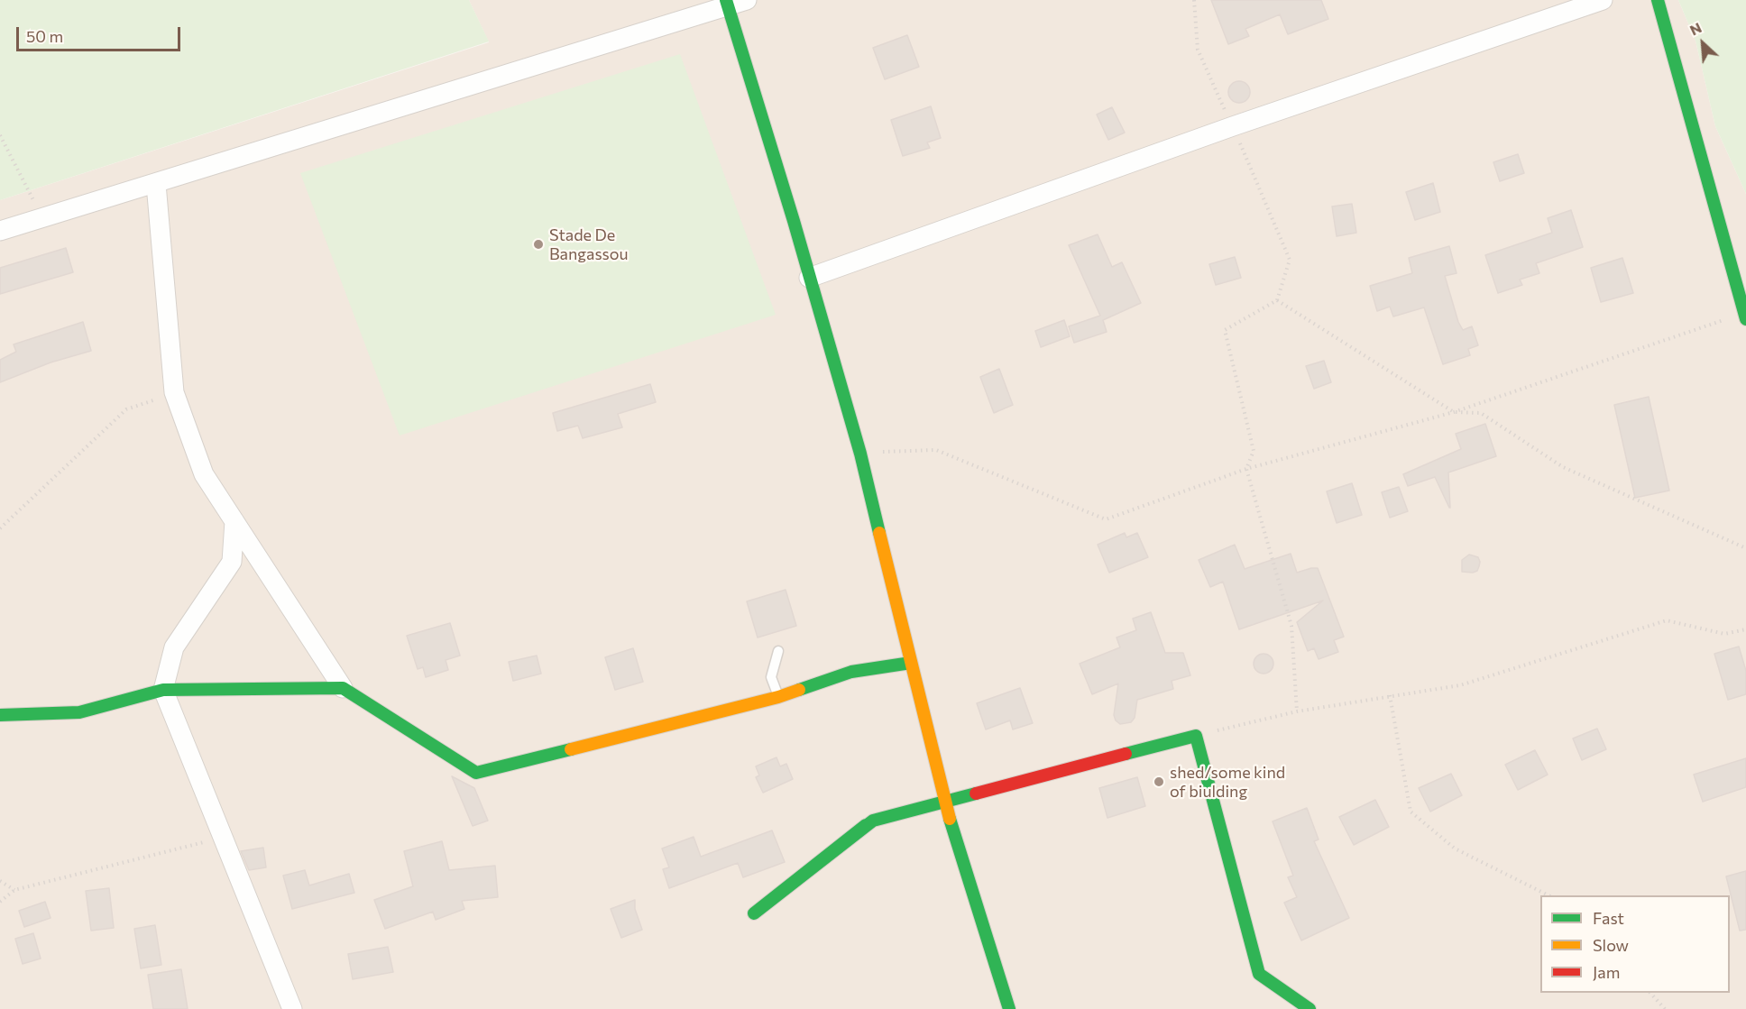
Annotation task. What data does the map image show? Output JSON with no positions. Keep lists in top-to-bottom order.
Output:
{
  "places": ["Stade De Bangassou", "shed/some kind of biulding"],
  "legend": ["Fast", "Slow", "Jam"],
  "scale_bar": "50 m",
  "north": "top left"
}
